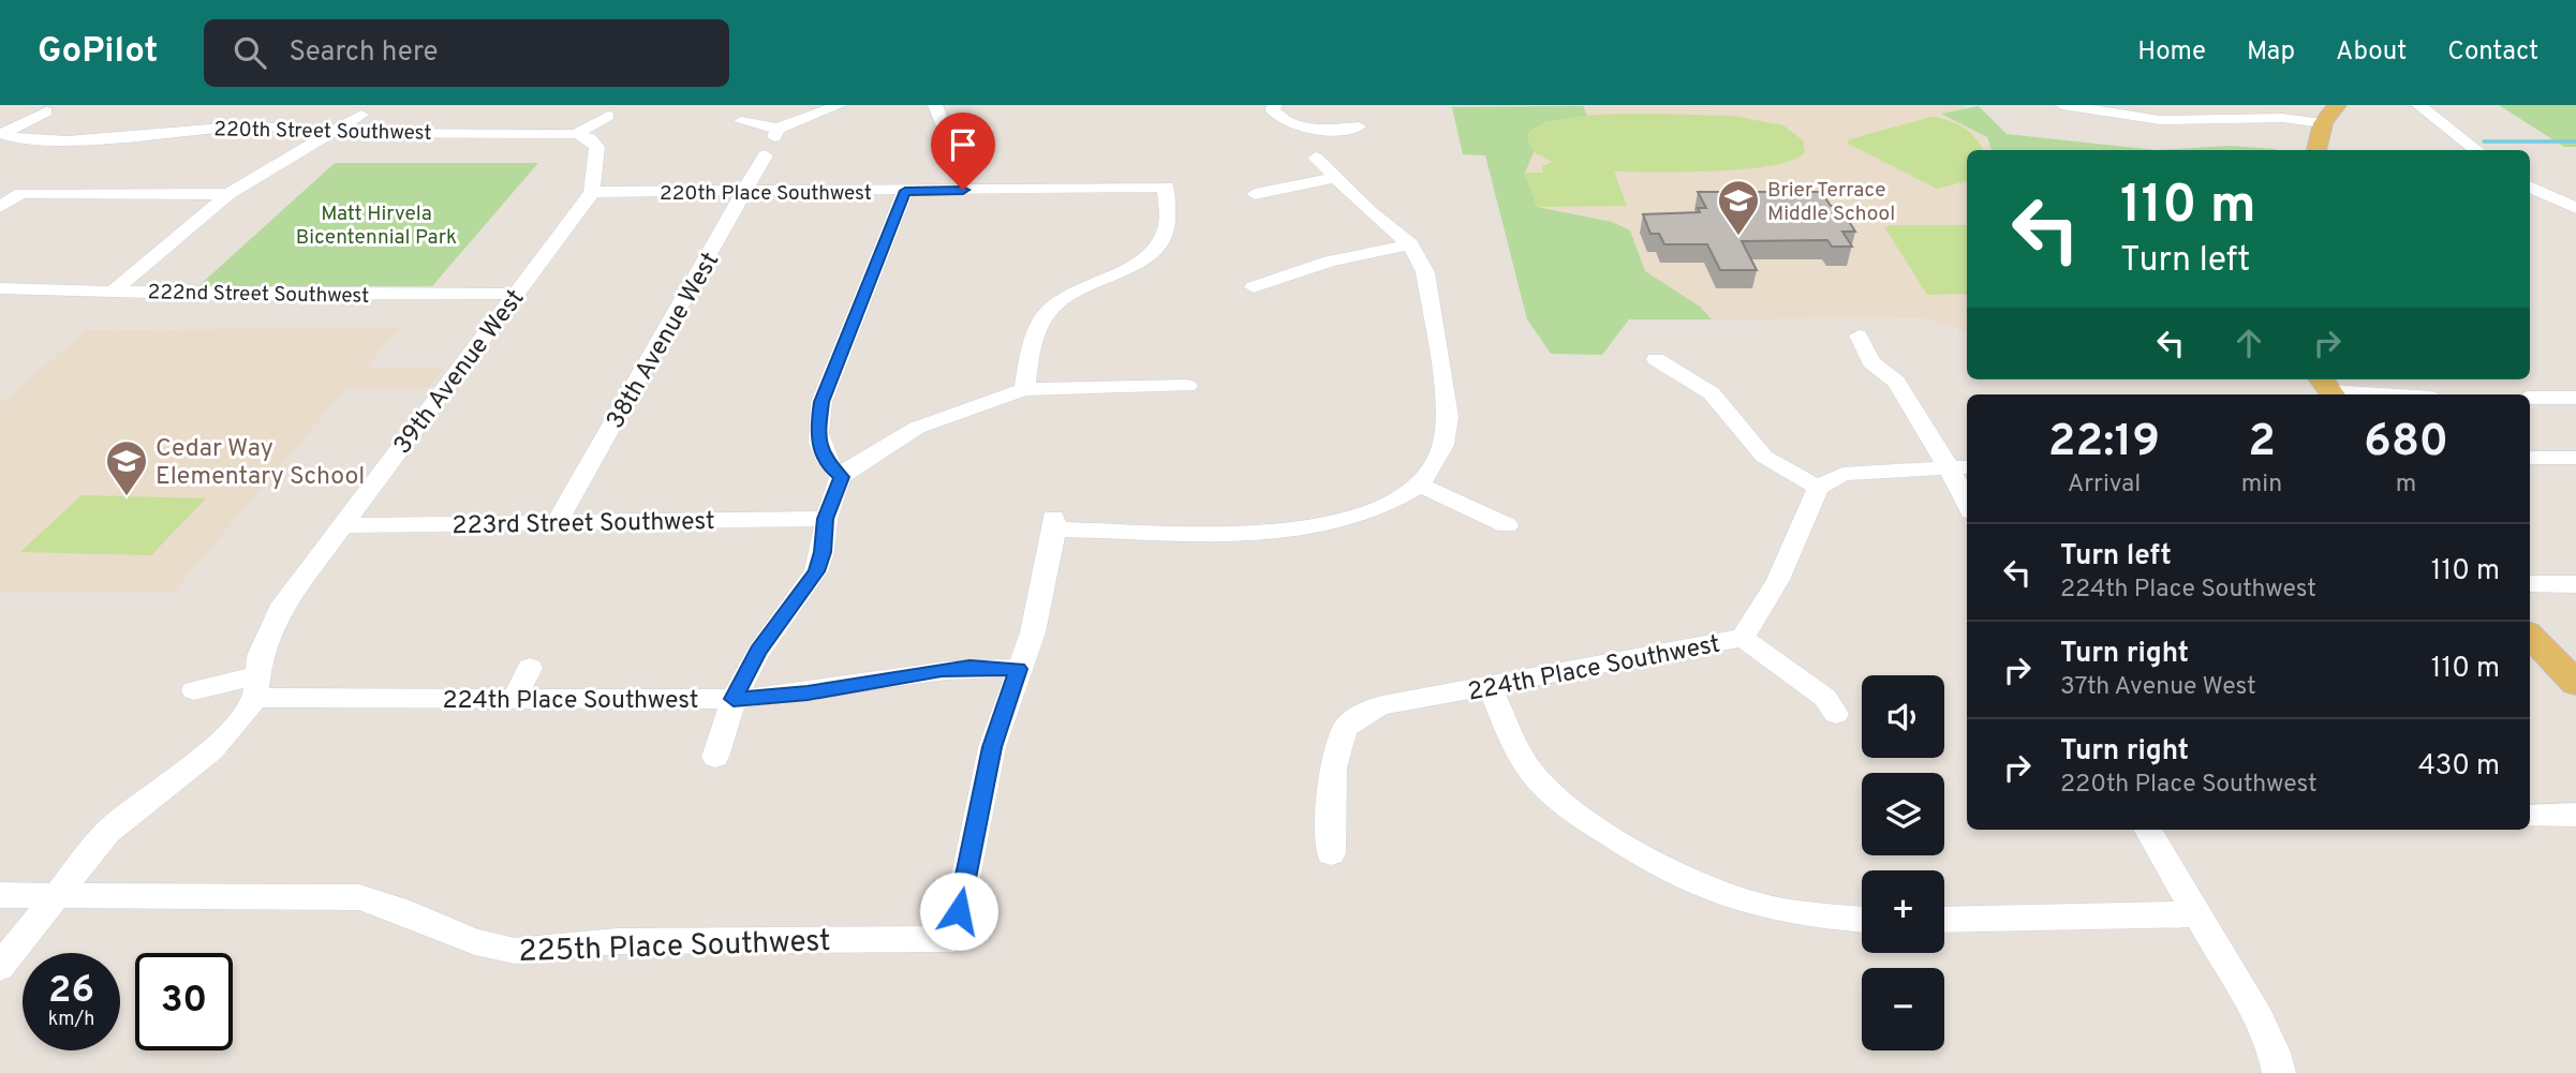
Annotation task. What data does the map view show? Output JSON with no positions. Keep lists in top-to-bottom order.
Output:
{
  "streets": {
    "street": [
      "220th Street Southwest",
      "220th Place Southwest",
      "222nd Street Southwest",
      "38th Avenue West",
      "39th Avenue West",
      "223rd Street Southwest",
      "224th Place Southwest",
      "225th Place Southwest"
    ]
  },
  "crossings": [
    ["220th Place Southwest", "38th Avenue West"],
    ["220th Place Southwest", "39th Avenue West"],
    ["222nd Street Southwest", "39th Avenue West"],
    ["38th Avenue West", "223rd Street Southwest"],
    ["39th Avenue West", "223rd Street Southwest"],
    ["39th Avenue West", "224th Place Southwest"],
    ["39th Avenue West", "225th Place Southwest"],
    ["224th Place Southwest", "225th Place Southwest"]
  ],
  "parks": ["Matt Hirvela Bicentennial Park"],
  "places": {
    "school or university": ["Brier Terrace Middle School", "Cedar Way Elementary School"]
  },
  "page": {
    "header": "GoPilot",
    "search": "Search here",
    "nav": [
      "Home",
      "Map",
      "About",
      "Contact"
    ],
    "turn": ["110 m", "Turn left"],
    "eta": [
      "22:19",
      "Arrival",
      "2",
      "min",
      "680",
      "m"
    ],
    "list": [
      {
        "name": "Turn left",
        "note": "224th Place Southwest",
        "value": "110 m"
      },
      {
        "name": "Turn right",
        "note": "37th Avenue West",
        "value": "110 m"
      },
      {
        "name": "Turn right",
        "note": "220th Place Southwest",
        "value": "430 m"
      }
    ],
    "map_buttons": ["+", "−"],
    "speed": "26 km/h",
    "limit": "30"
  }
}
